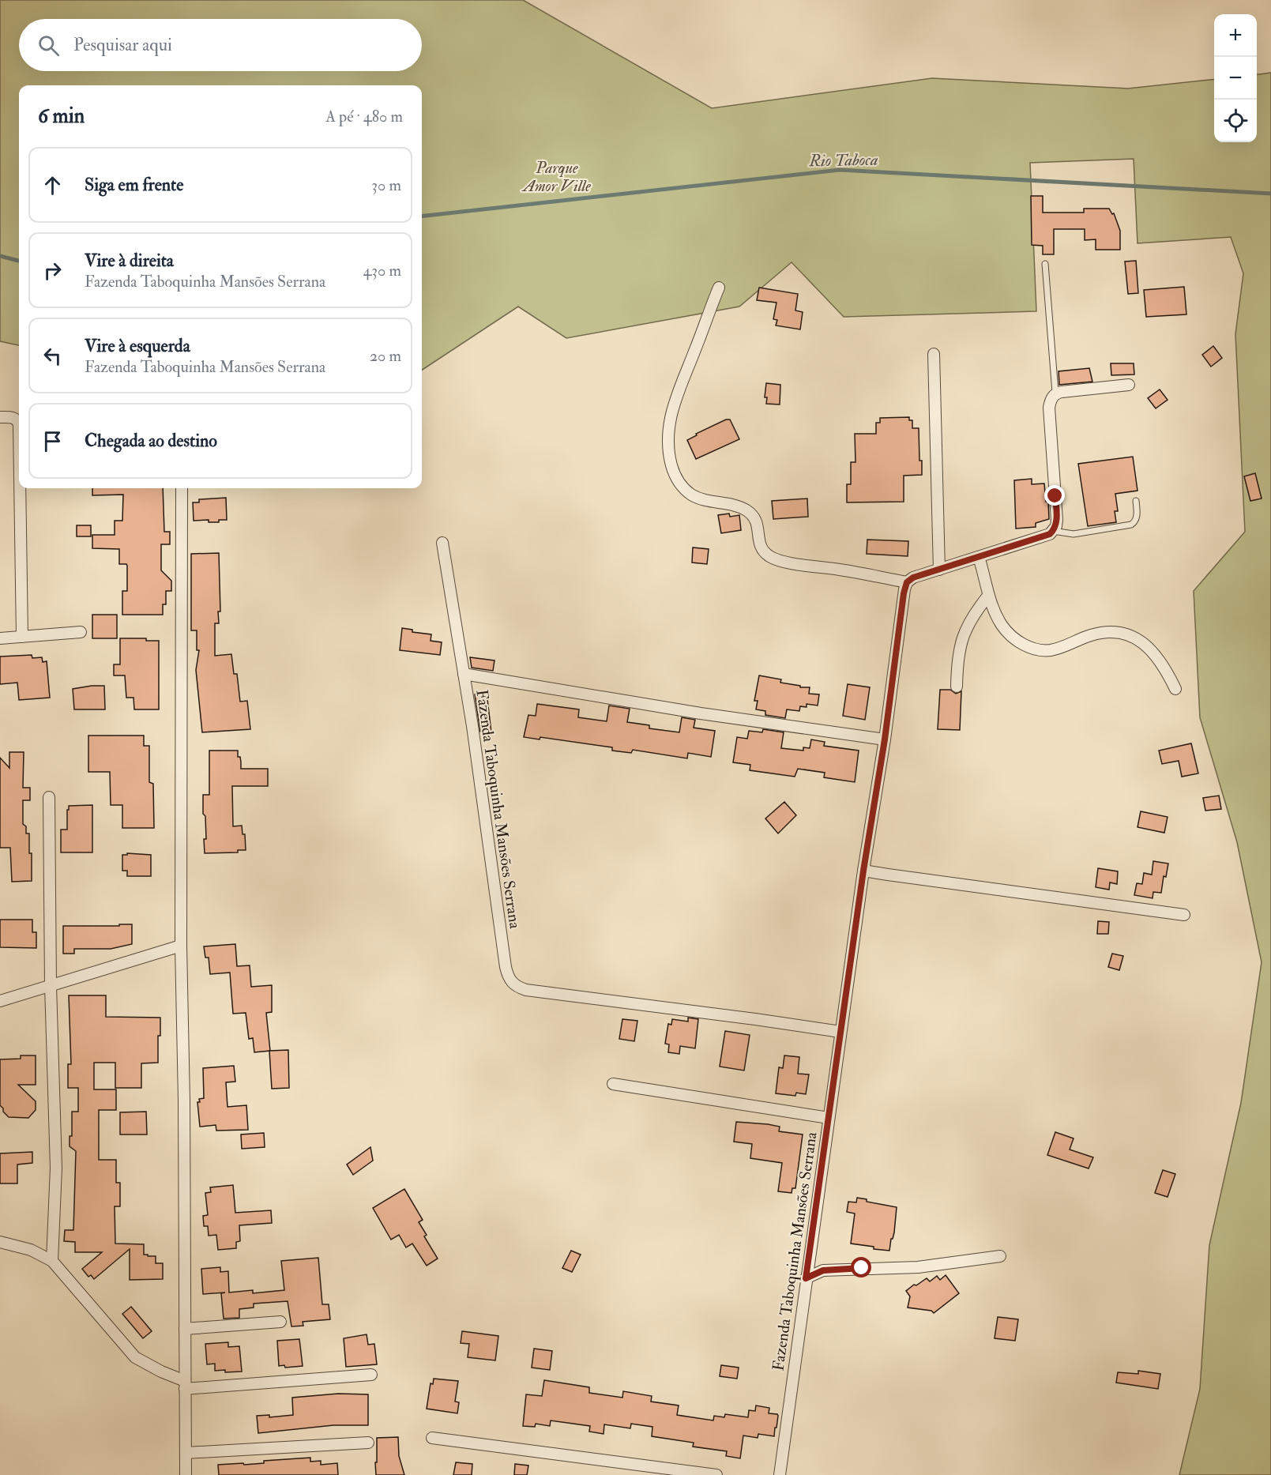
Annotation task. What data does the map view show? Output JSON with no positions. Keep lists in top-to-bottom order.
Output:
{
  "streets": {
    "street": ["Fazenda Taboquinha Mansões Serrana"]
  },
  "water": ["Rio Taboca"],
  "parks": ["Parque Amor Ville"],
  "page": {
    "map_buttons": ["+", "−"],
    "search": "Pesquisar aqui",
    "heading": ["6 min", "A pé · 480 m"],
    "list": [
      ["Siga em frente", "30 m"],
      ["Vire à direita", "Fazenda Taboquinha Mansões Serrana", "430 m"],
      ["Vire à esquerda", "Fazenda Taboquinha Mansões Serrana", "20 m"],
      "Chegada ao destino"
    ]
  }
}
